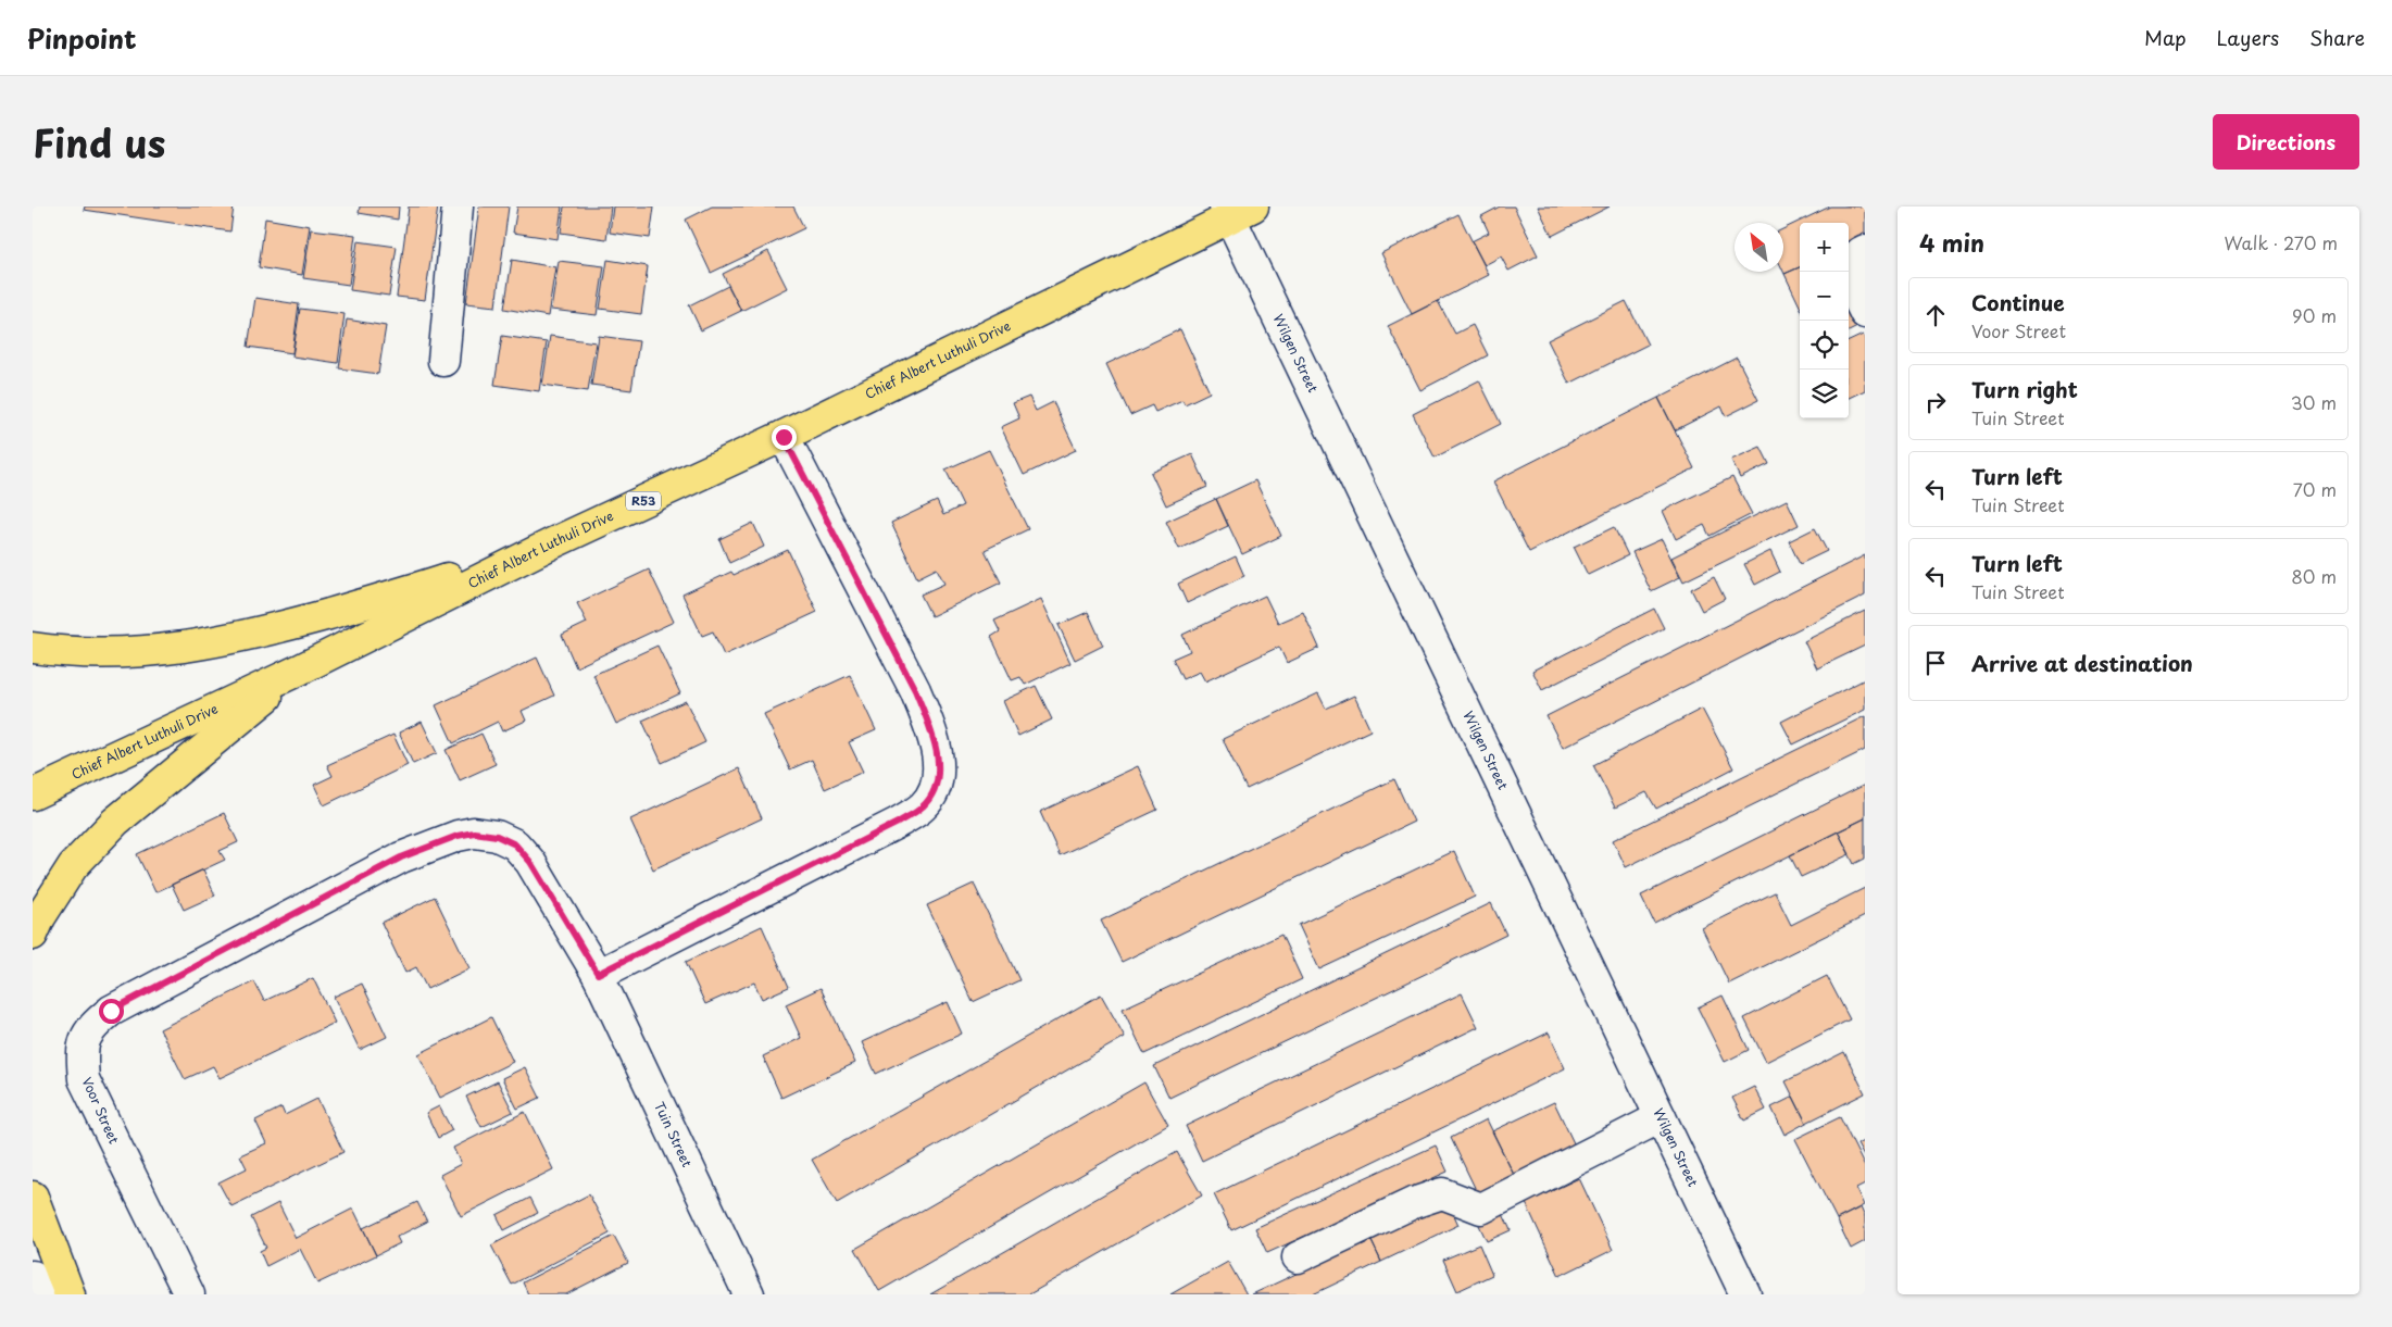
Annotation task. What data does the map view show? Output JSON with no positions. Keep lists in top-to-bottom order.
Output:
{
  "streets": {
    "main road": ["Chief Albert Luthuli Drive", "R53"],
    "street": ["Wilgen Street", "Voor Street", "Tuin Street"]
  },
  "crossings": [
    ["Wilgen Street", "Chief Albert Luthuli Drive"],
    ["Voor Street", "Tuin Street"]
  ],
  "north": "top left",
  "page": {
    "header": "Pinpoint",
    "nav": ["Map", "Layers", "Share"],
    "title": "Find us",
    "buttons": "Directions",
    "heading": ["4 min", "Walk · 270 m"],
    "map_buttons": ["+", "−"],
    "list": [
      ["Continue", "Voor Street", "90 m"],
      ["Turn right", "Tuin Street", "30 m"],
      ["Turn left", "Tuin Street", "70 m"],
      ["Turn left", "Tuin Street", "80 m"],
      "Arrive at destination"
    ]
  }
}
